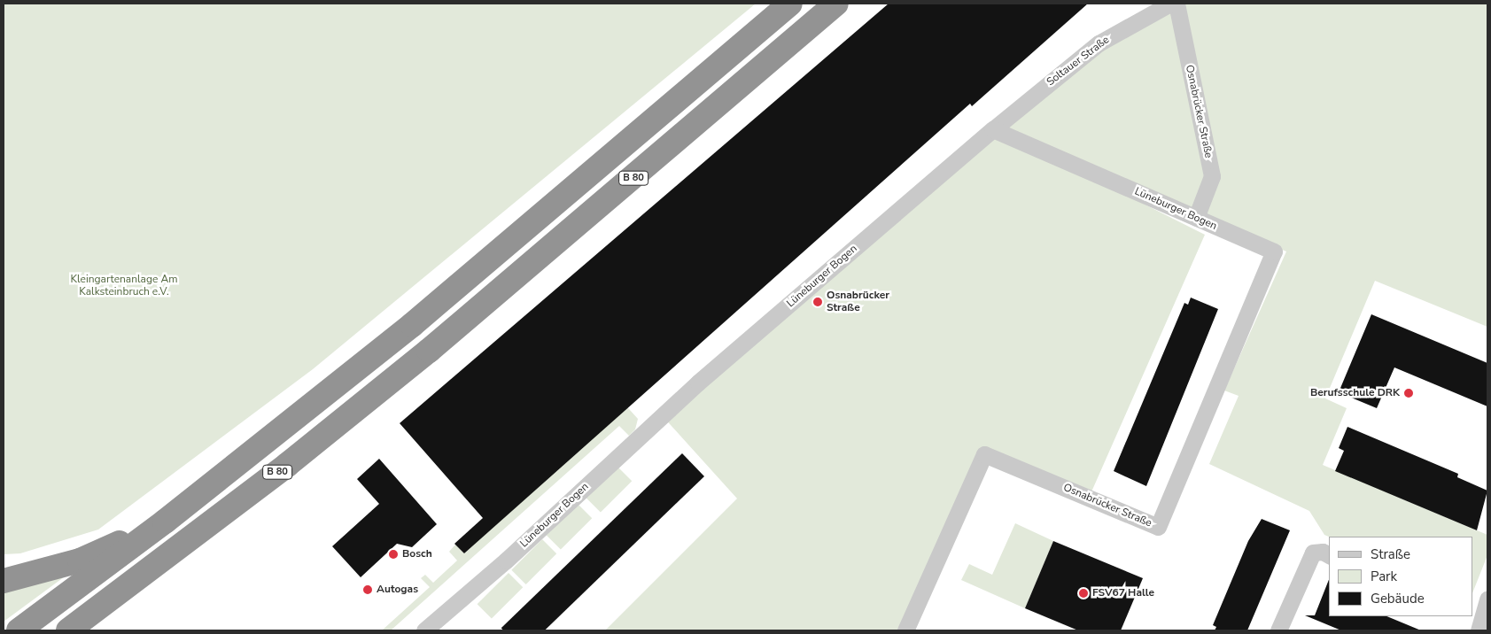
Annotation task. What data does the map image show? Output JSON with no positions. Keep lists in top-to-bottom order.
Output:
{
  "streets": {
    "highway": ["B 80"],
    "street": ["Soltauer Straße", "Osnabrücker Straße", "Lüneburger Bogen"]
  },
  "crossings": [
    ["Soltauer Straße", "Lüneburger Bogen"],
    ["Osnabrücker Straße", "Lüneburger Bogen"]
  ],
  "parks": ["Kleingartenanlage Am Kalksteinbruch e.V."],
  "places": [
    "Osnabrücker Straße",
    "Berufsschule DRK",
    "Bosch",
    "Autogas",
    "FSV67 Halle"
  ],
  "legend": ["Straße", "Park", "Gebäude"]
}
